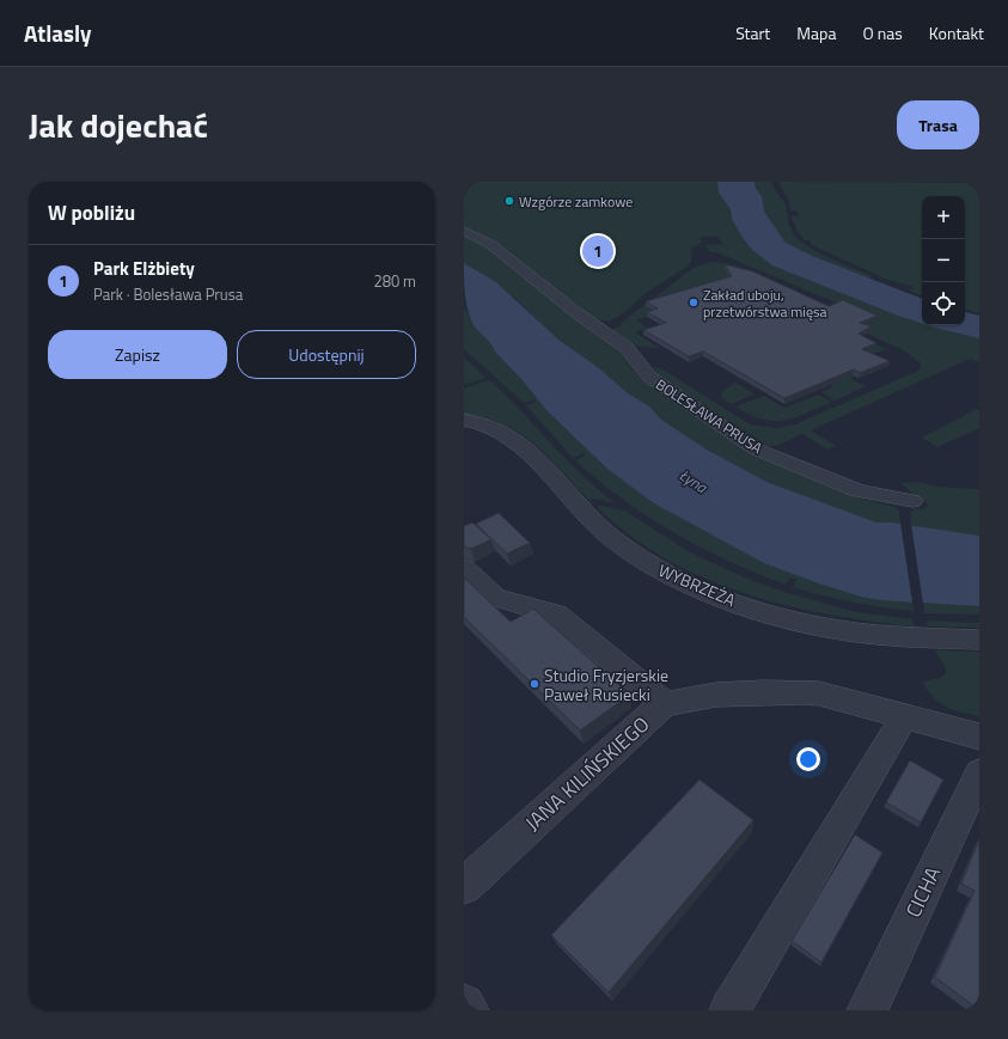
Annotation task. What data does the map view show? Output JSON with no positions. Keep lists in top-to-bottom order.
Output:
{
  "streets": {
    "street": [
      "BOLESŁAWA PRUSA",
      "WYBRZEŻA",
      "JANA KILIŃSKIEGO",
      "CICHA"
    ]
  },
  "water": ["Łyna"],
  "places": ["Wzgórze zamkowe", "Zakład uboju, przetwórstwa mięsa", "Studio Fryzjerskie Paweł Rusiecki"],
  "page": {
    "header": "Atlasly",
    "nav": [
      "Start",
      "Mapa",
      "O nas",
      "Kontakt"
    ],
    "title": "Jak dojechać",
    "buttons": [
      "Trasa",
      ["Zapisz", "Udostępnij"]
    ],
    "heading": "W pobliżu",
    "map_buttons": ["+", "−"],
    "pins": "1",
    "list": [
      {
        "mark": "1",
        "name": "Park Elżbiety",
        "note": "Park · Bolesława Prusa",
        "value": "280 m"
      }
    ]
  }
}
